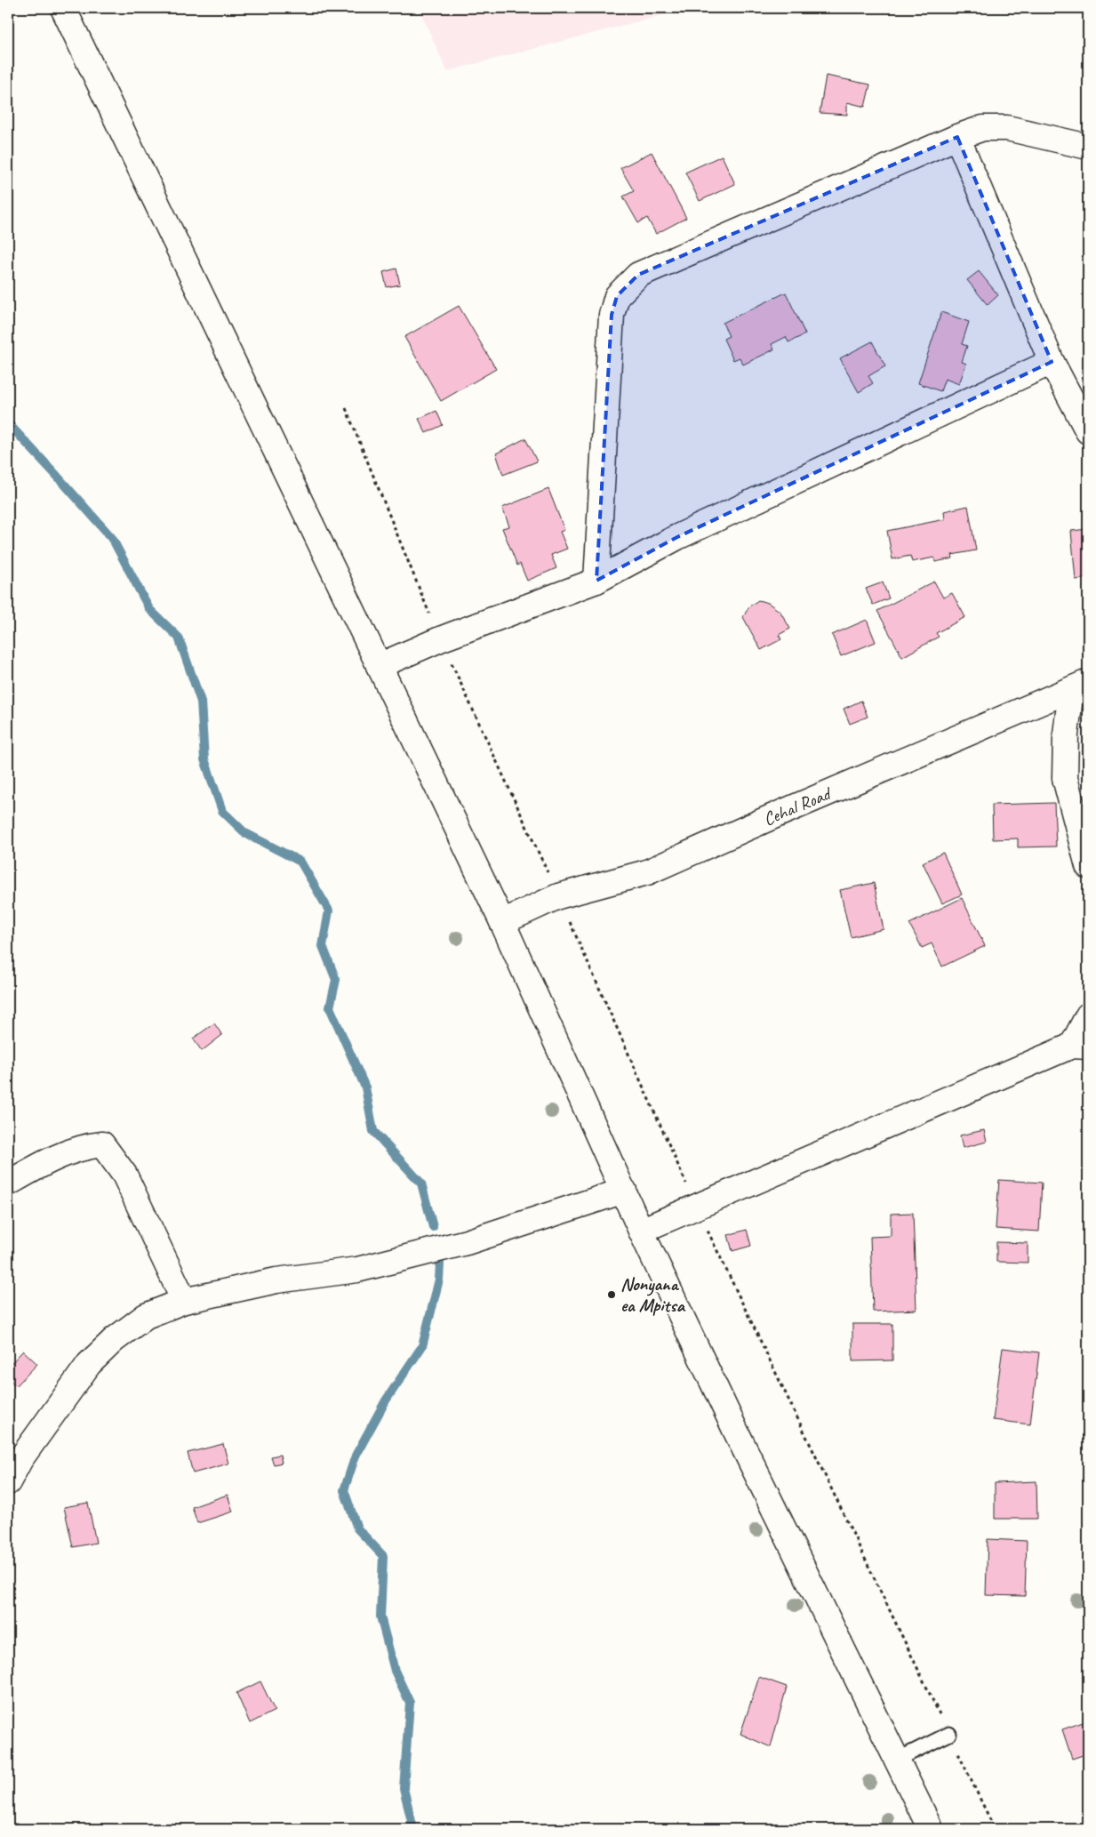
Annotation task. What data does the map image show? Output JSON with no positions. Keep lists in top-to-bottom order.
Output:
{
  "streets": {
    "street": ["Cehal Road"]
  },
  "places": ["Nonyana ea Mpitsa"]
}
